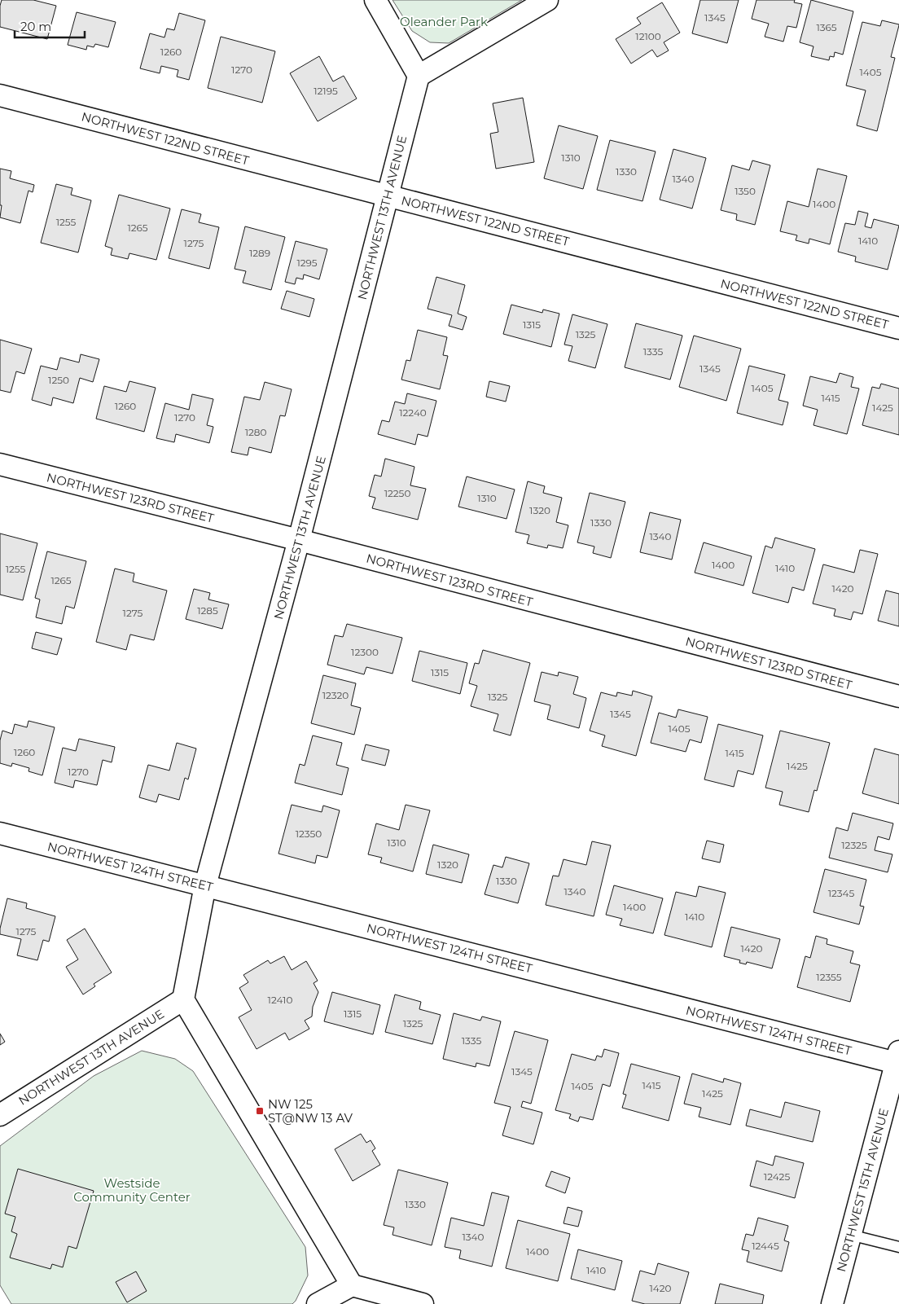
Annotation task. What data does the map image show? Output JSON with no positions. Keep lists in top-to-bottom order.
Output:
{
  "streets": {
    "street": [
      "NORTHWEST 122ND STREET",
      "NORTHWEST 13TH AVENUE",
      "NORTHWEST 123RD STREET",
      "NORTHWEST 124TH STREET",
      "NORTHWEST 15TH AVENUE"
    ]
  },
  "crossings": [
    ["NORTHWEST 122ND STREET", "NORTHWEST 13TH AVENUE"],
    ["NORTHWEST 13TH AVENUE", "NORTHWEST 123RD STREET"],
    ["NORTHWEST 13TH AVENUE", "NORTHWEST 124TH STREET"],
    ["NORTHWEST 124TH STREET", "NORTHWEST 15TH AVENUE"]
  ],
  "parks": ["Oleander Park", "Westside Community Center"],
  "places": {
    "transit": ["NW 125 ST@NW 13 AV"]
  },
  "house_numbers": [
    "1345",
    "1365",
    "12100",
    "1260",
    "1270",
    "1405",
    "12195",
    "1310",
    "1330",
    "1340",
    "1350",
    "1400",
    "1255",
    "1265",
    "1410",
    "1275",
    "1289",
    "1295",
    "1315",
    "1325",
    "1335",
    "1345",
    "1250",
    "1405",
    "1415",
    "1260",
    "1425",
    "12240",
    "1270",
    "1280",
    "12250",
    "1310",
    "1320",
    "1330",
    "1340",
    "1400",
    "1410",
    "1255",
    "1265",
    "1420",
    "1285",
    "1275",
    "12300",
    "1315",
    "12320",
    "1325",
    "1345",
    "1405",
    "1260",
    "1415",
    "1425",
    "1270",
    "12350",
    "1310",
    "12325",
    "1320",
    "1330",
    "1340",
    "12345",
    "1400",
    "1410",
    "1275",
    "1420",
    "12355",
    "12410",
    "1315",
    "1325",
    "1335",
    "1345",
    "1415",
    "1405",
    "1425",
    "12425",
    "1330",
    "1340",
    "12445",
    "1400",
    "1410",
    "1420"
  ],
  "scale_bar": "20 m"
}
